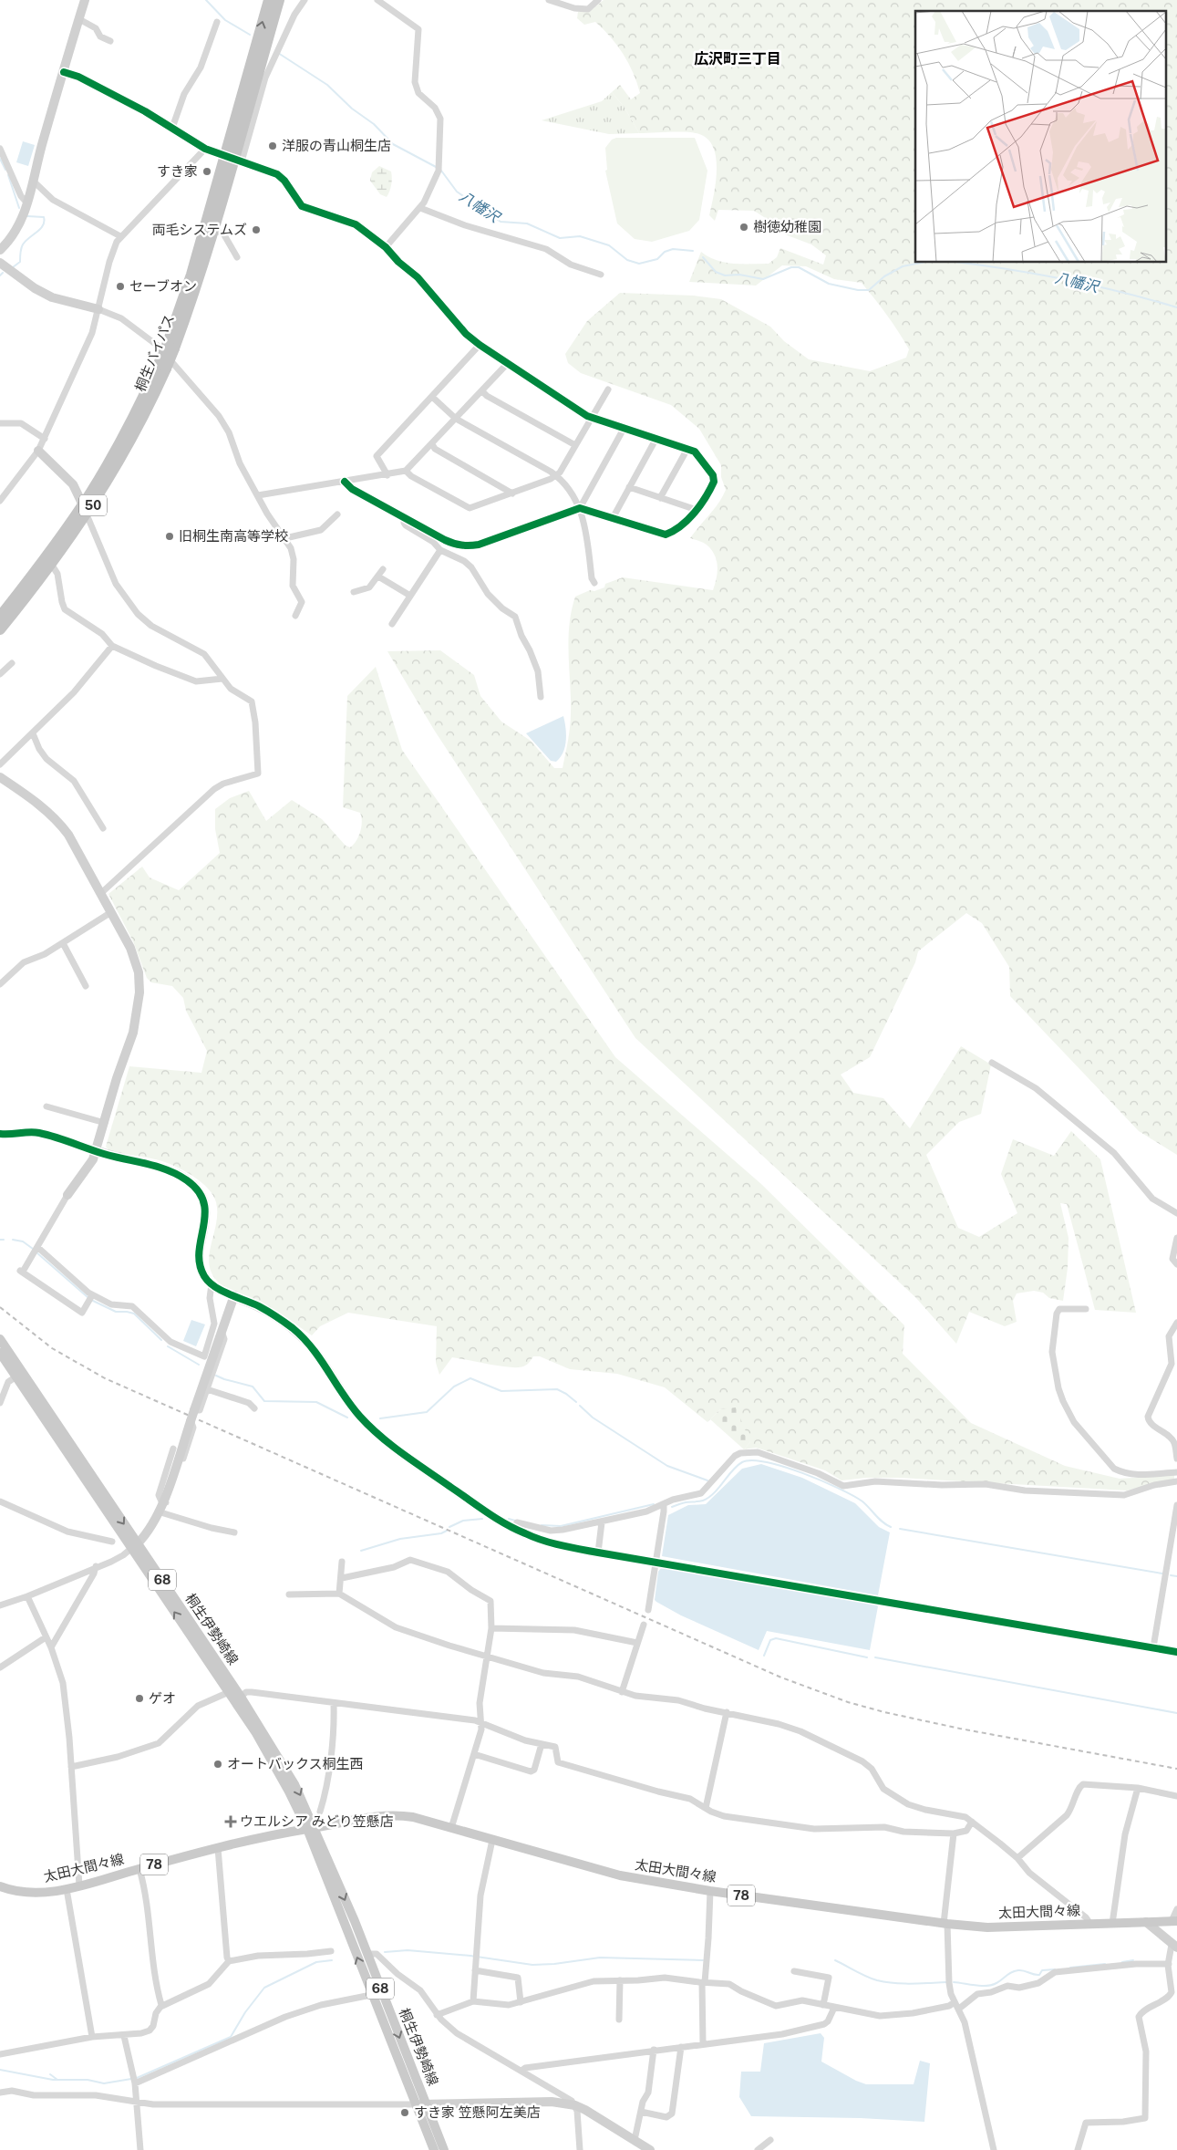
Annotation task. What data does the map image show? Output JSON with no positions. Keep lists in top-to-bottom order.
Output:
{
  "streets": {
    "highway": ["桐生バイパス", "50"],
    "main road": [
      "68",
      "桐生伊勢崎線",
      "78",
      "太田大間々線"
    ]
  },
  "crossings": [
    ["桐生伊勢崎線", "太田大間々線"]
  ],
  "districts": ["広沢町三丁目"],
  "water": ["八幡沢"],
  "places": {
    "other": [
      "洋服の青山桐生店",
      "すき家",
      "樹徳幼稚園",
      "両毛システムズ",
      "セーブオン",
      "旧桐生南高等学校",
      "ゲオ",
      "オートバックス桐生西",
      "すき家 笠懸阿左美店"
    ],
    "health": ["ウエルシア みどり笠懸店"]
  }
}
